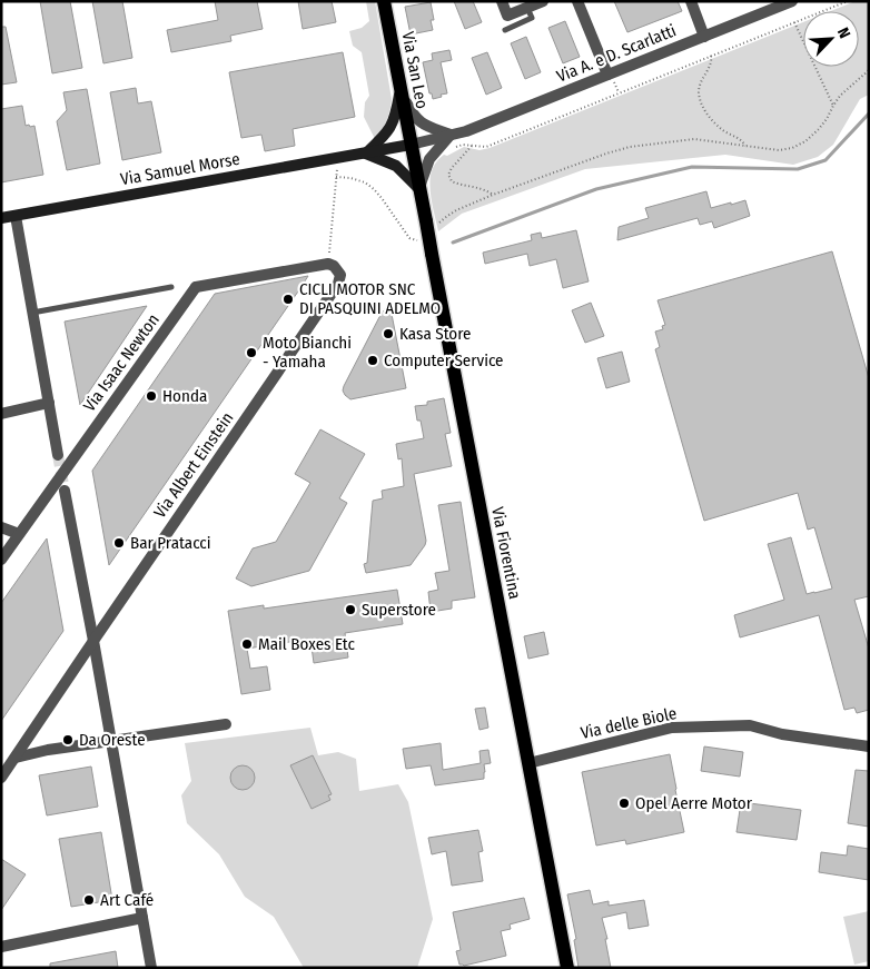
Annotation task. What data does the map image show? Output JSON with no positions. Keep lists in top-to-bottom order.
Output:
{
  "streets": {
    "main road": ["Via San Leo", "Via Fiorentina"],
    "street": [
      "Via A. e D. Scarlatti",
      "Via Samuel Morse",
      "Via Isaac Newton",
      "Via Albert Einstein",
      "Via delle Biole"
    ]
  },
  "crossings": [
    ["Via A. e D. Scarlatti", "Via San Leo"],
    ["Via A. e D. Scarlatti", "Via Samuel Morse"],
    ["Via A. e D. Scarlatti", "Via Fiorentina"],
    ["Via San Leo", "Via Samuel Morse"],
    ["Via San Leo", "Via Fiorentina"],
    ["Via Samuel Morse", "Via Fiorentina"],
    ["Via Isaac Newton", "Via Albert Einstein"],
    ["Via Fiorentina", "Via delle Biole"]
  ],
  "places": [
    "CICLI MOTOR SNC DI PASQUINI ADELMO",
    "Kasa Store",
    "Moto Bianchi - Yamaha",
    "Computer Service",
    "Honda",
    "Bar Pratacci",
    "Superstore",
    "Mail Boxes Etc",
    "Da Oreste",
    "Opel Aerre Motor",
    "Art Café"
  ],
  "north": "top right"
}
